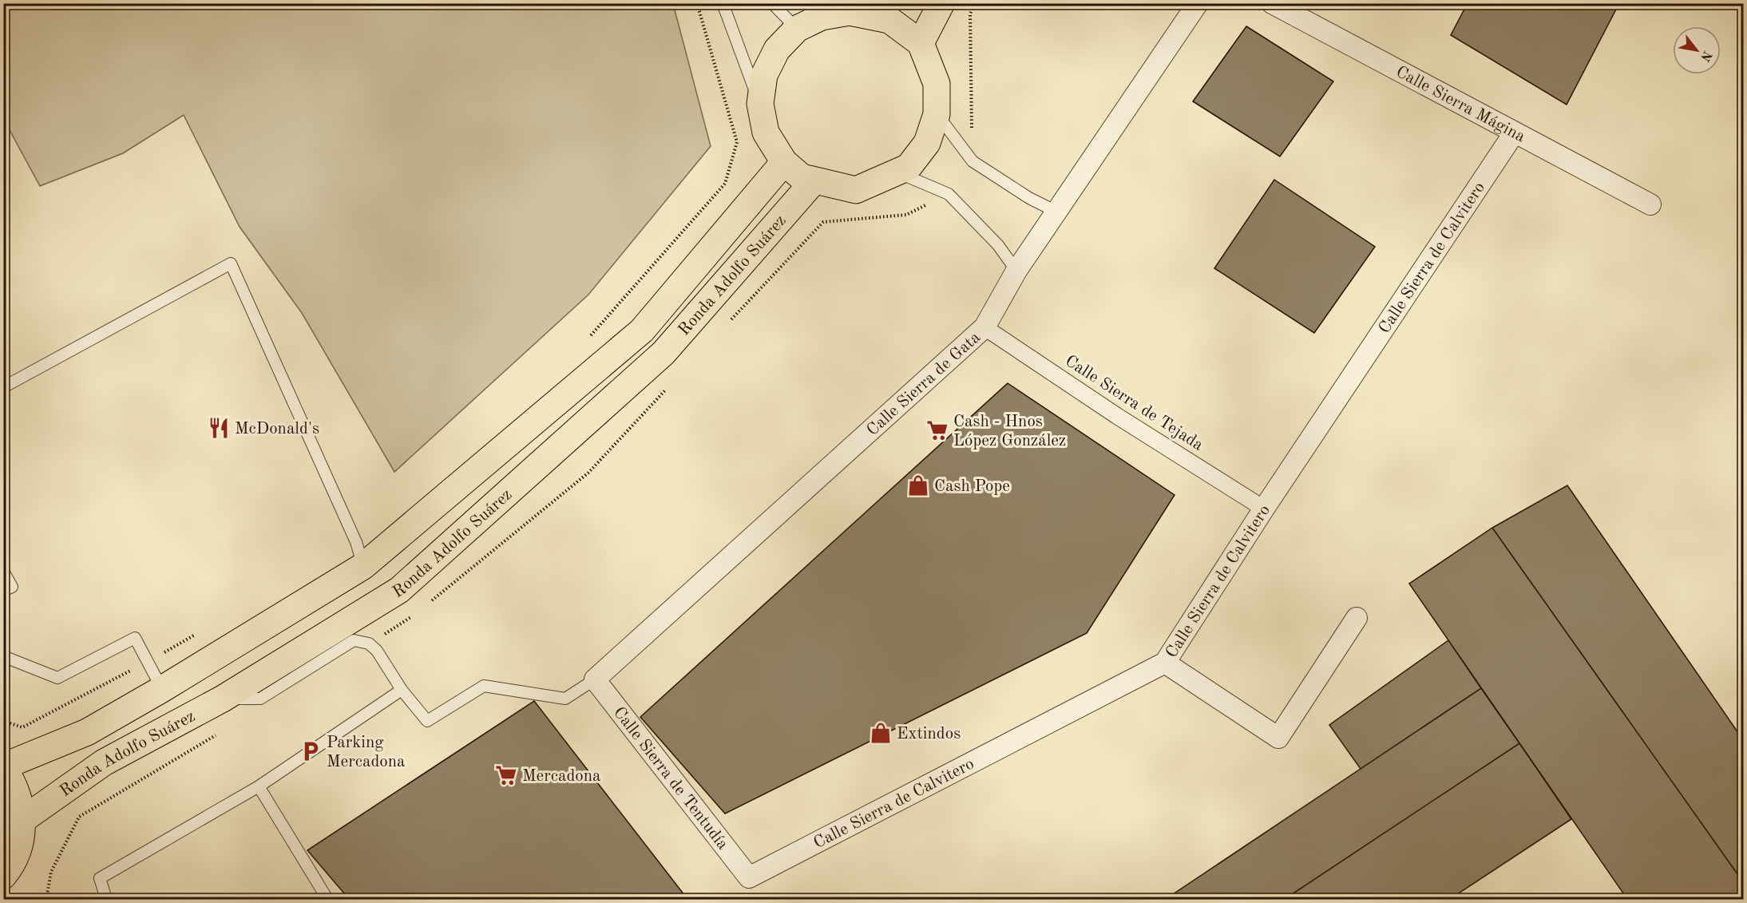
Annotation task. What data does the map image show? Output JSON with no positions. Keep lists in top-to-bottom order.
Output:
{
  "streets": {
    "main road": ["Ronda Adolfo Suárez"],
    "street": [
      "Calle Sierra Mágina",
      "Calle Sierra de Calvitero",
      "Calle Sierra de Gata",
      "Calle Sierra de Tejada",
      "Calle Sierra de Tentudía"
    ]
  },
  "crossings": [
    ["Calle Sierra Mágina", "Calle Sierra de Calvitero"],
    ["Calle Sierra de Calvitero", "Calle Sierra de Tejada"],
    ["Calle Sierra de Calvitero", "Calle Sierra de Tentudía"],
    ["Calle Sierra de Gata", "Calle Sierra de Tejada"],
    ["Calle Sierra de Gata", "Calle Sierra de Tentudía"]
  ],
  "places": {
    "restaurant": ["McDonald's"],
    "supermarket": ["Cash - Hnos López González", "Mercadona"],
    "shop": ["Cash Pope", "Extindos"],
    "parking": ["Parking Mercadona"]
  },
  "north": "bottom right"
}
